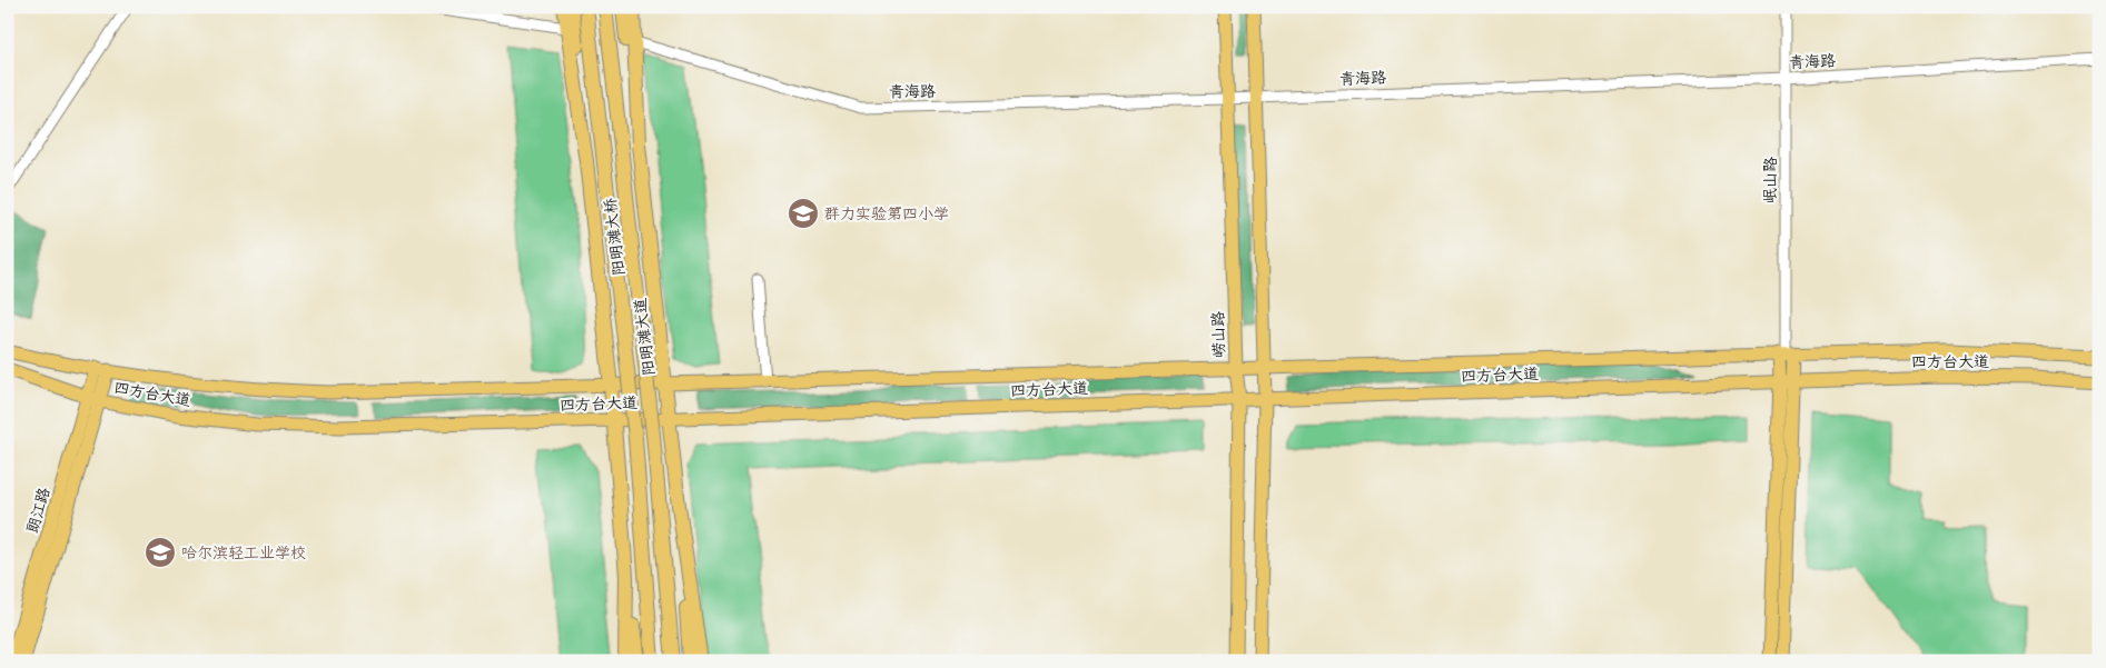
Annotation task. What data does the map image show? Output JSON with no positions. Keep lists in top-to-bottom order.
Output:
{
  "streets": {
    "highway": ["阳明滩大桥", "阳明滩大道"],
    "main road": [
      "岷山路",
      "崂山路",
      "四方台大道",
      "朗江路"
    ],
    "street": ["青海路"]
  },
  "crossings": [
    ["青海路", "岷山路"],
    ["青海路", "崂山路"],
    ["青海路", "阳明滩大道"],
    ["岷山路", "四方台大道"],
    ["崂山路", "四方台大道"],
    ["阳明滩大道", "四方台大道"],
    ["四方台大道", "朗江路"]
  ],
  "places": {
    "school or university": ["群力实验第四小学", "哈尔滨轻工业学校"]
  }
}
